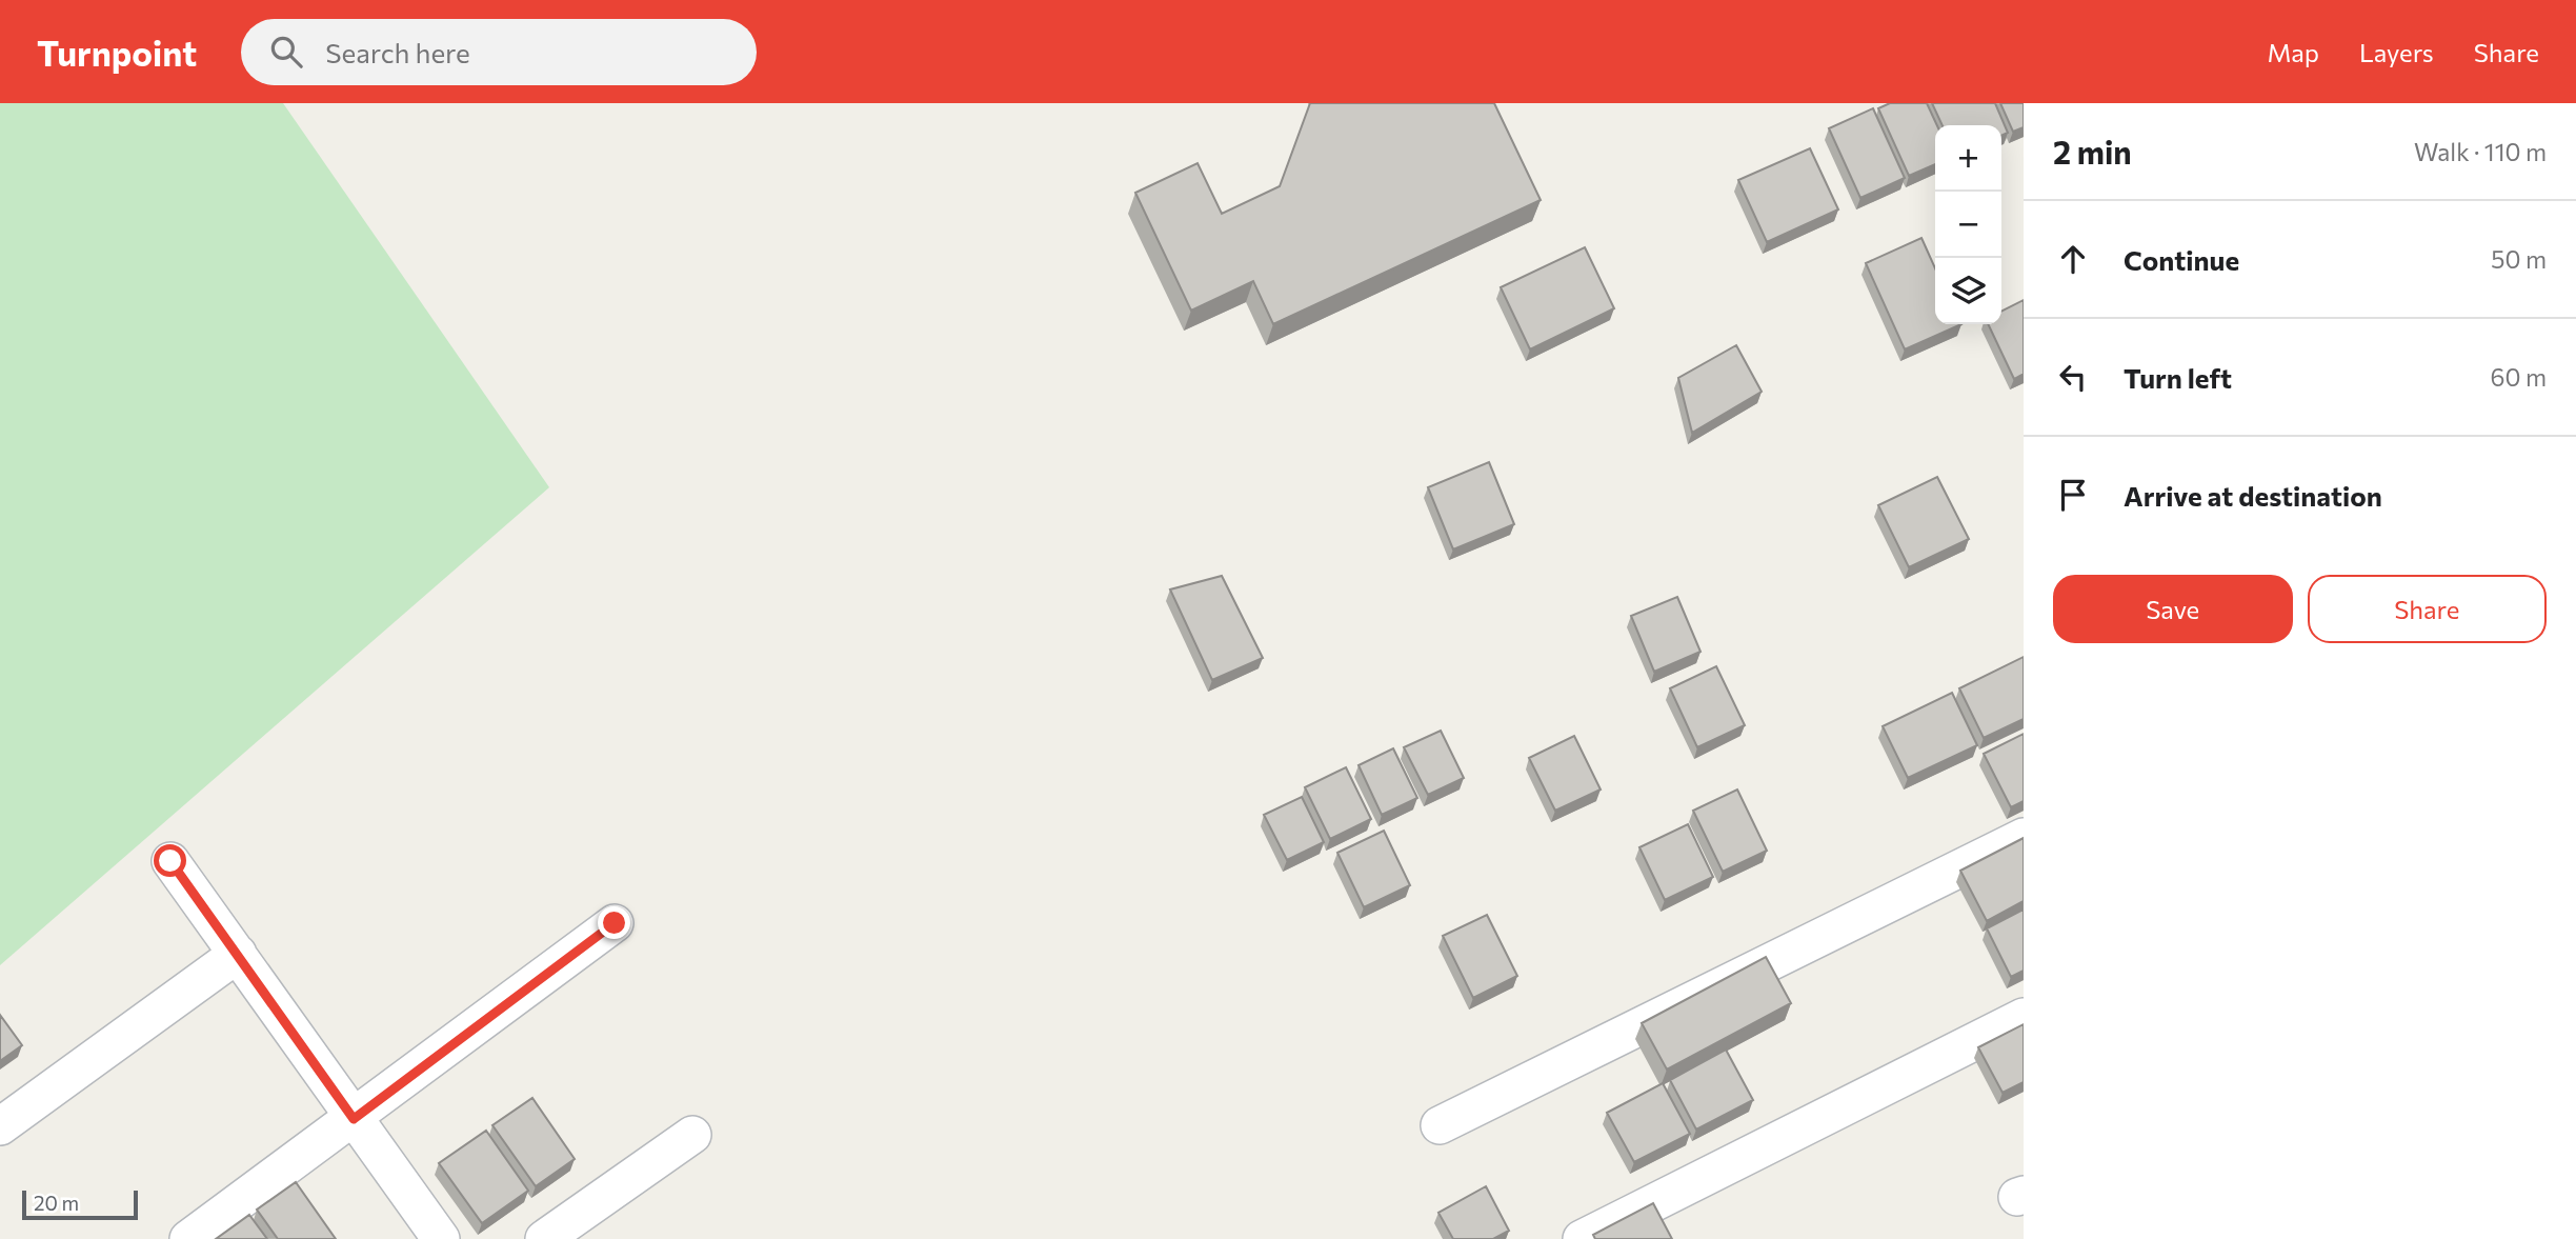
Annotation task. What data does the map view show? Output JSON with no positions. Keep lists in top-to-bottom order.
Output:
{
  "scale_bar": "20 m",
  "page": {
    "header": "Turnpoint",
    "search": "Search here",
    "nav": ["Map", "Layers", "Share"],
    "heading": ["2 min", "Walk · 110 m"],
    "map_buttons": ["+", "−"],
    "list": [
      ["Continue", "50 m"],
      ["Turn left", "60 m"],
      "Arrive at destination"
    ],
    "buttons": ["Save", "Share"],
    "scale": "20 m"
  }
}
